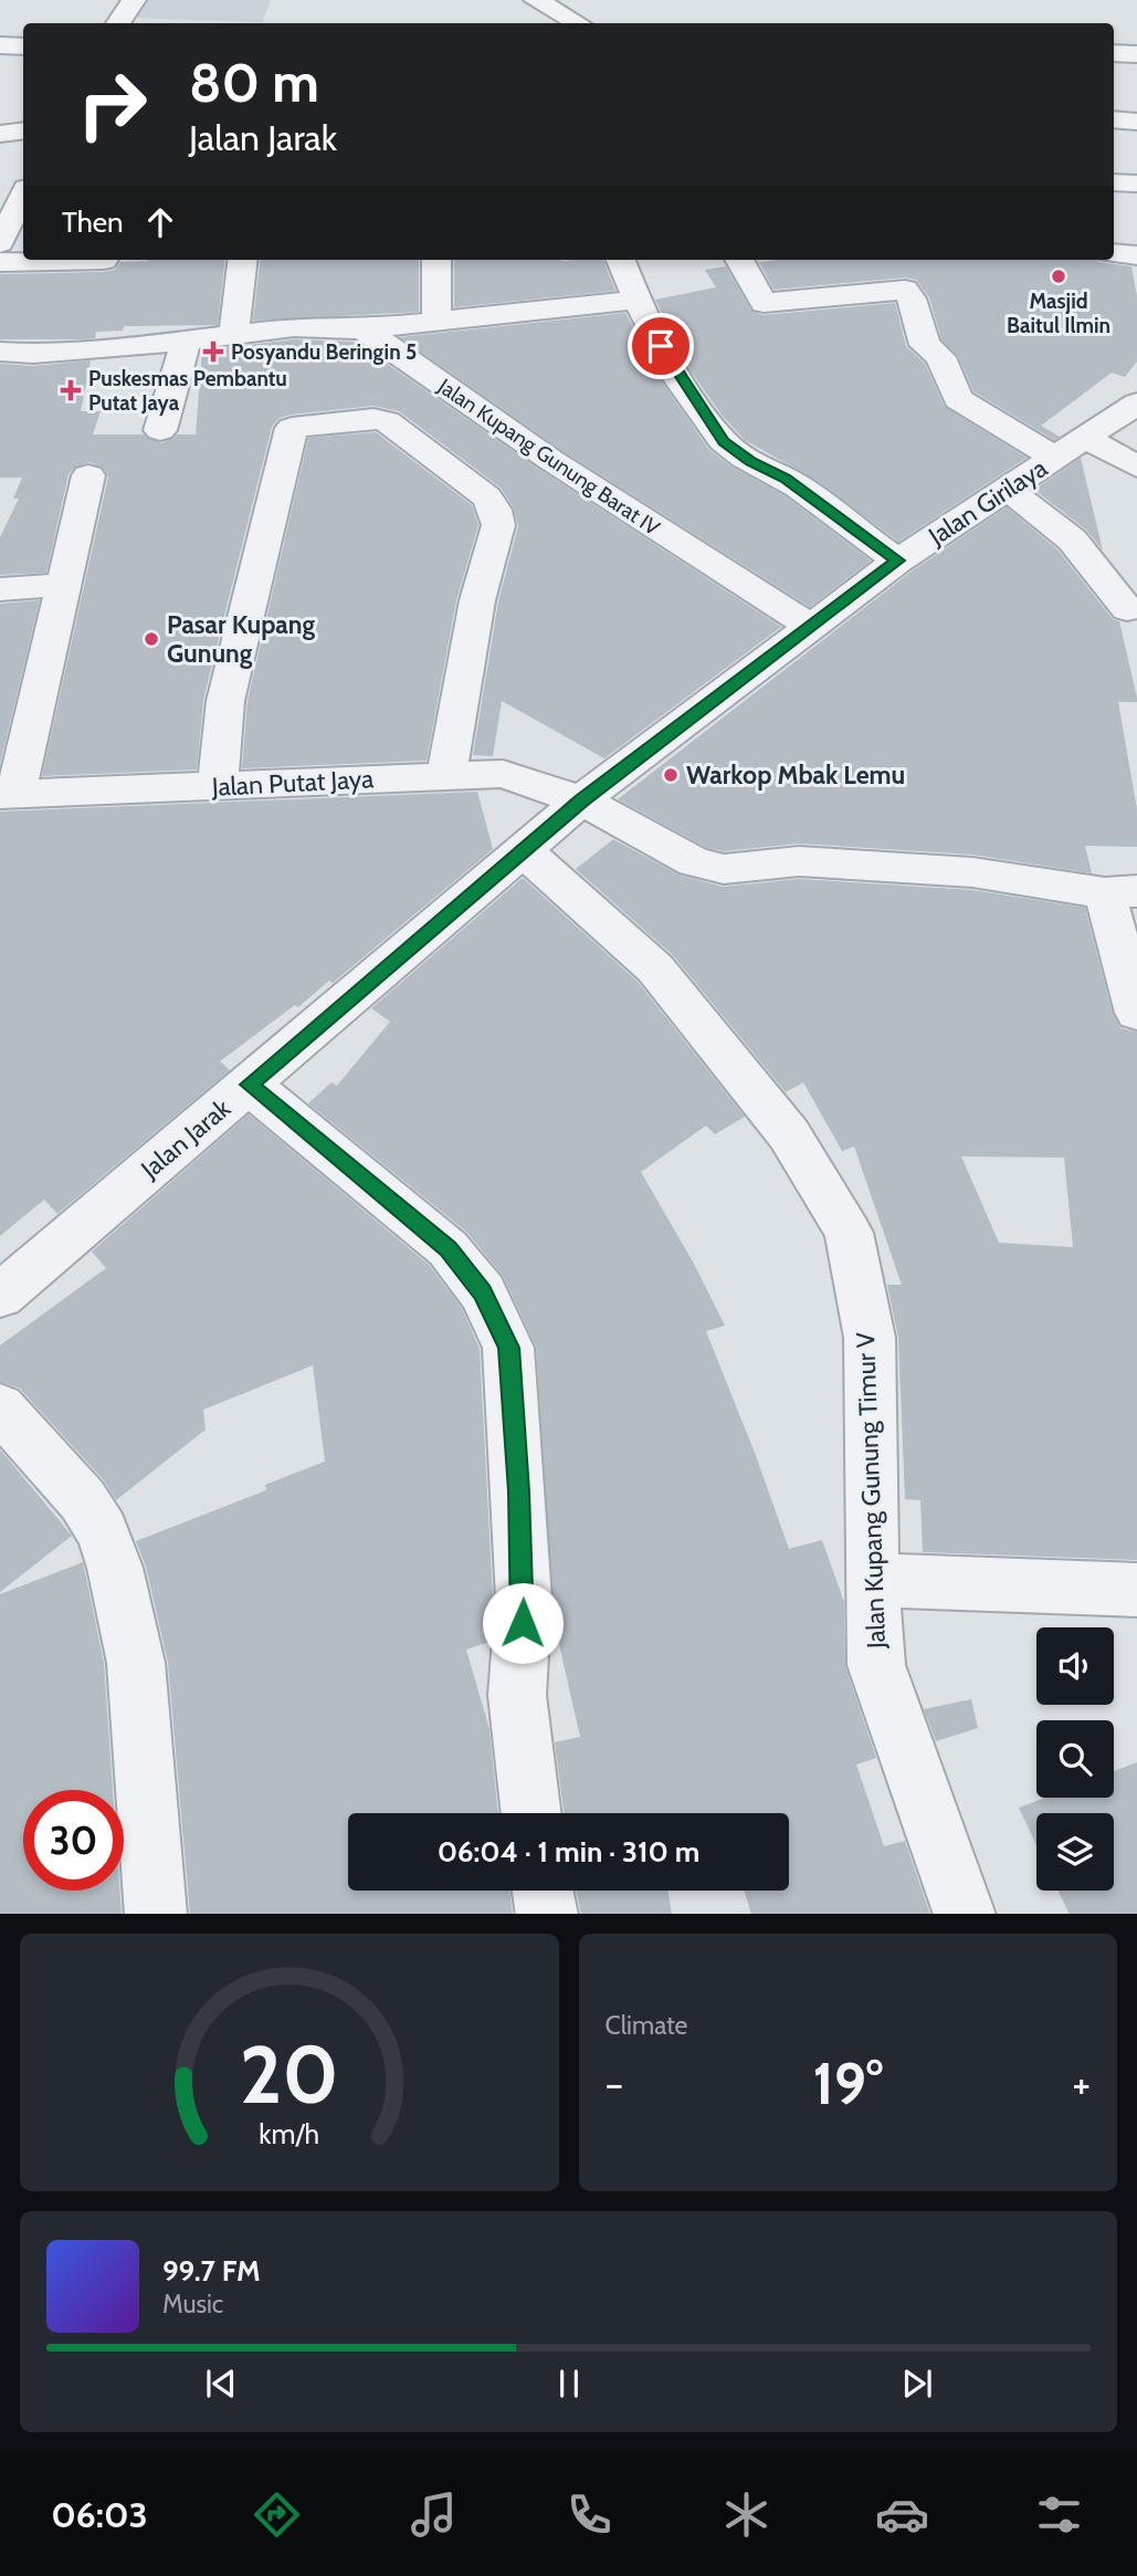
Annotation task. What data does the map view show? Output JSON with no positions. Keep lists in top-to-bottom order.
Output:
{
  "streets": {
    "street": [
      "Jalan Kupang Gunung Barat IV",
      "Jalan Girilaya",
      "Jalan Putat Jaya",
      "Jalan Jarak",
      "Jalan Kupang Gunung Timur V"
    ]
  },
  "crossings": [
    ["Jalan Kupang Gunung Barat IV", "Jalan Girilaya"],
    ["Jalan Girilaya", "Jalan Putat Jaya"],
    ["Jalan Girilaya", "Jalan Jarak"],
    ["Jalan Putat Jaya", "Jalan Jarak"],
    ["Jalan Jarak", "Jalan Kupang Gunung Timur V"]
  ],
  "places": {
    "other": ["Masjid Baitul Ilmin", "Pasar Kupang Gunung", "Warkop Mbak Lemu"],
    "health": ["Posyandu Beringin 5", "Puskesmas Pembantu Putat Jaya"]
  },
  "page": {
    "turn": ["80 m", "Jalan Jarak"],
    "then": "Then",
    "limit": "30",
    "trip": "06:04 · 1 min · 310 m",
    "tile": "Climate",
    "heat": ["−", "19°", "+"],
    "song": ["99.7 FM", "Music"],
    "tabs": "06:03",
    "gauge": ["20", "km/h"]
  }
}
